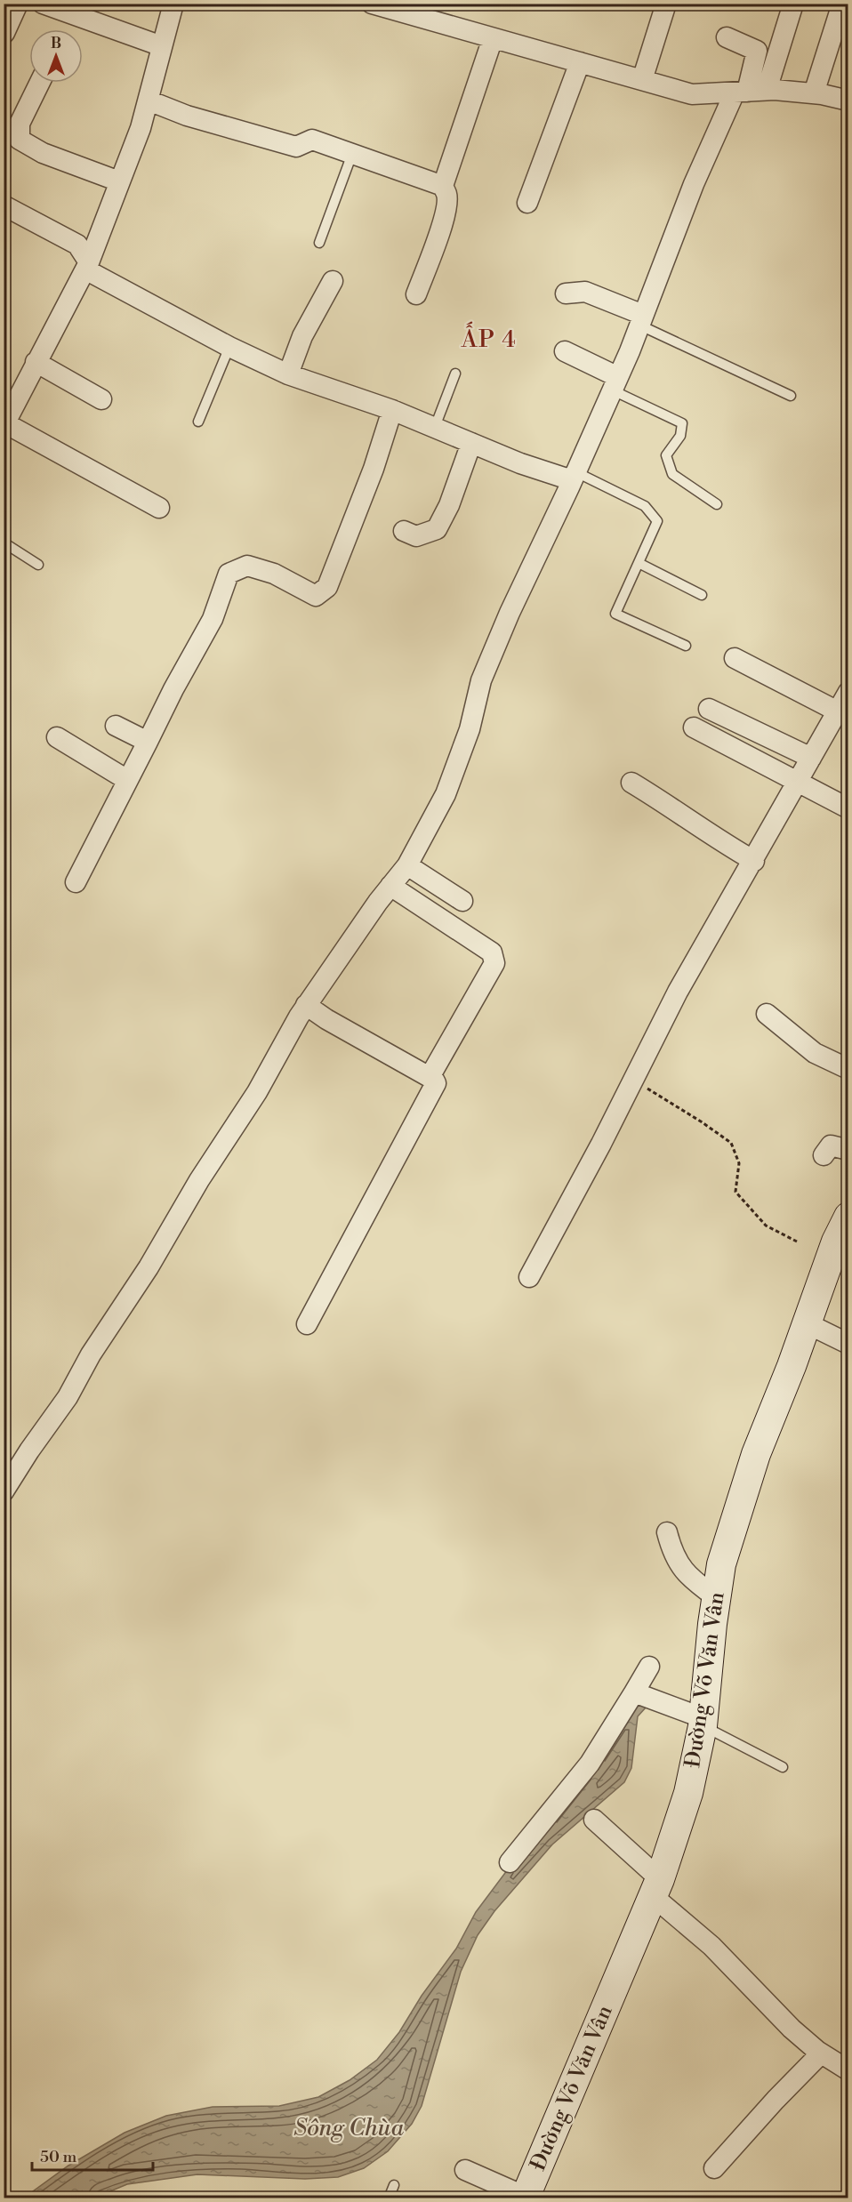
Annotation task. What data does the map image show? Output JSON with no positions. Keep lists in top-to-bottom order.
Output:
{
  "streets": {
    "street": ["Đường Võ Văn Vân"]
  },
  "districts": ["ẤP 4"],
  "water": ["Sông Chùa"],
  "scale_bar": "50 m",
  "north": "top"
}
